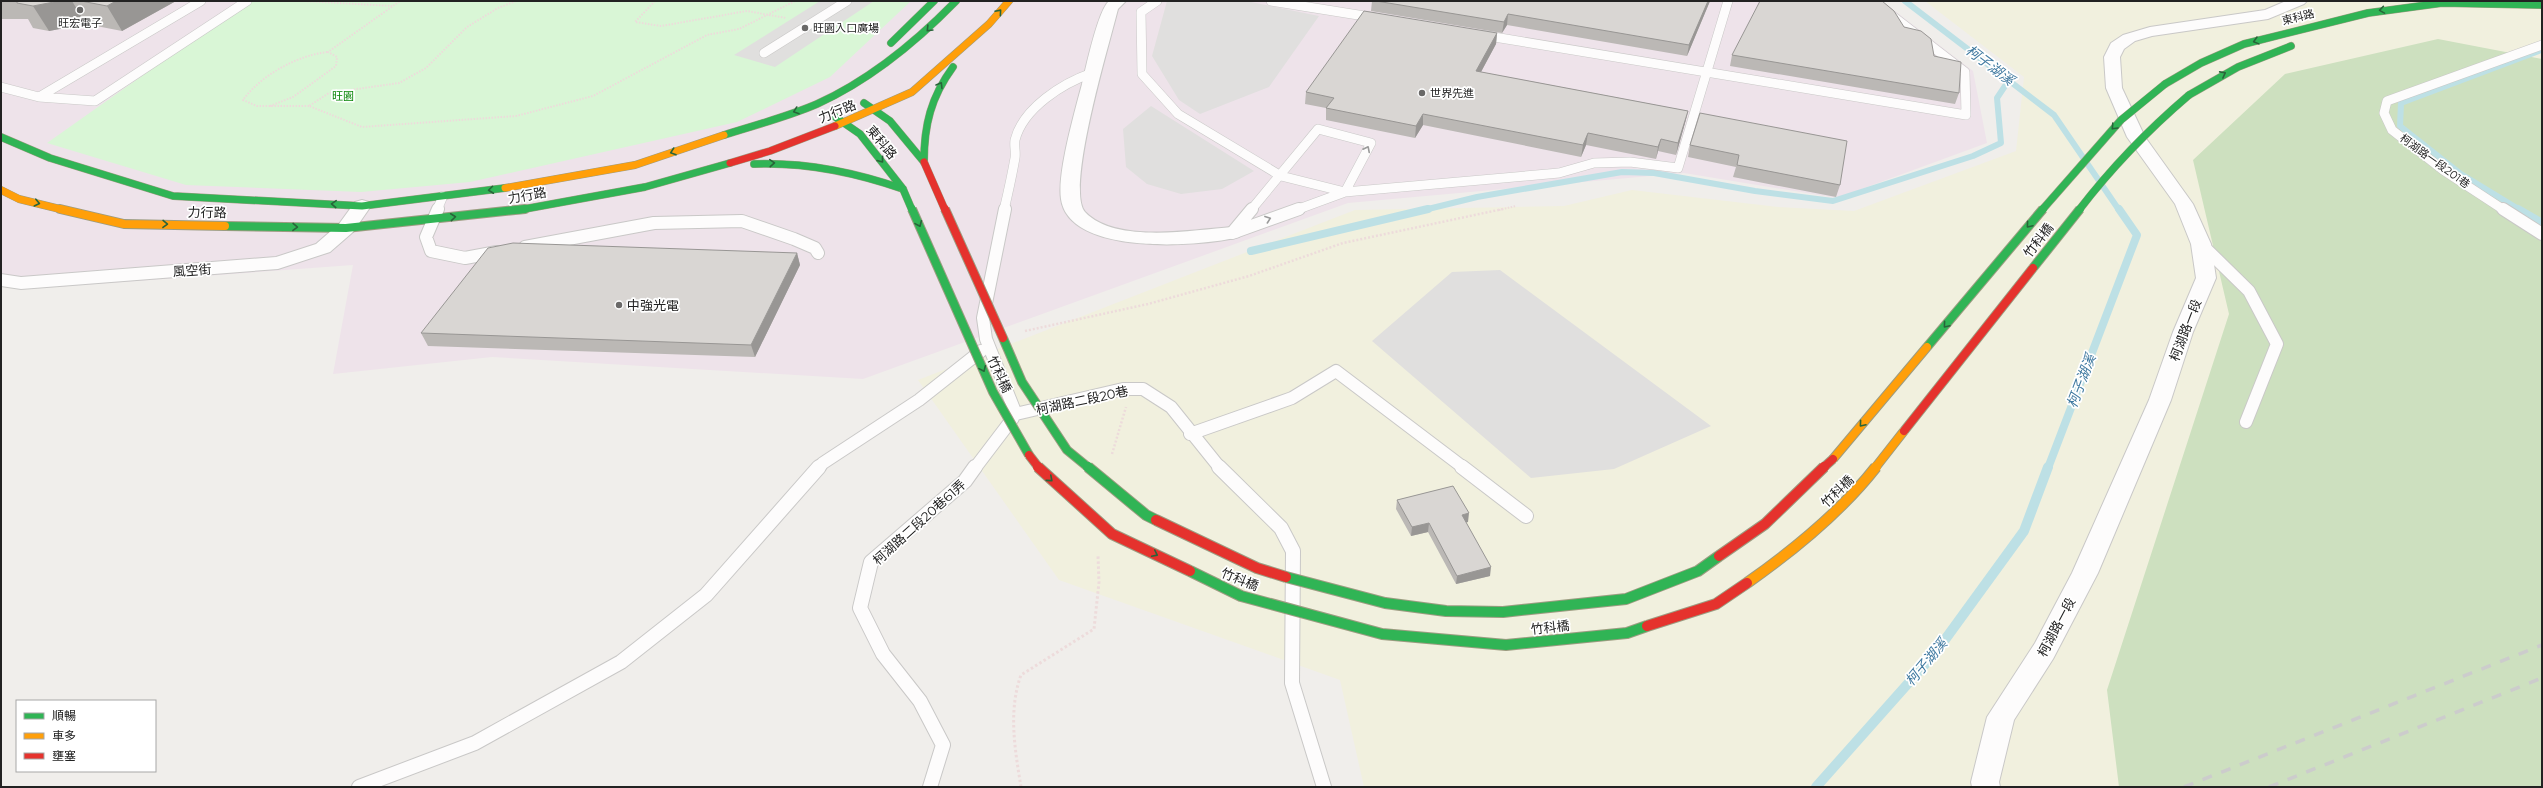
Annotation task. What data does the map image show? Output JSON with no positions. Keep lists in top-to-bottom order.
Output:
{
  "streets": {
    "street": [
      "東科路",
      "力行路",
      "竹科橋",
      "風空街",
      "柯湖路一段"
    ],
    "lane": ["柯湖路一段201巷", "柯湖路二段20巷", "柯湖路二段20巷61弄"]
  },
  "crossings": [
    ["東科路", "力行路"],
    ["東科路", "竹科橋"],
    ["力行路", "風空街"],
    ["柯湖路二段20巷", "柯湖路二段20巷61弄"]
  ],
  "water": ["柯子湖溪"],
  "parks": ["旺園"],
  "places": [
    "旺宏電子",
    "旺園入口廣場",
    "世界先進",
    "中強光電"
  ],
  "legend": ["順暢", "車多", "壅塞"]
}
